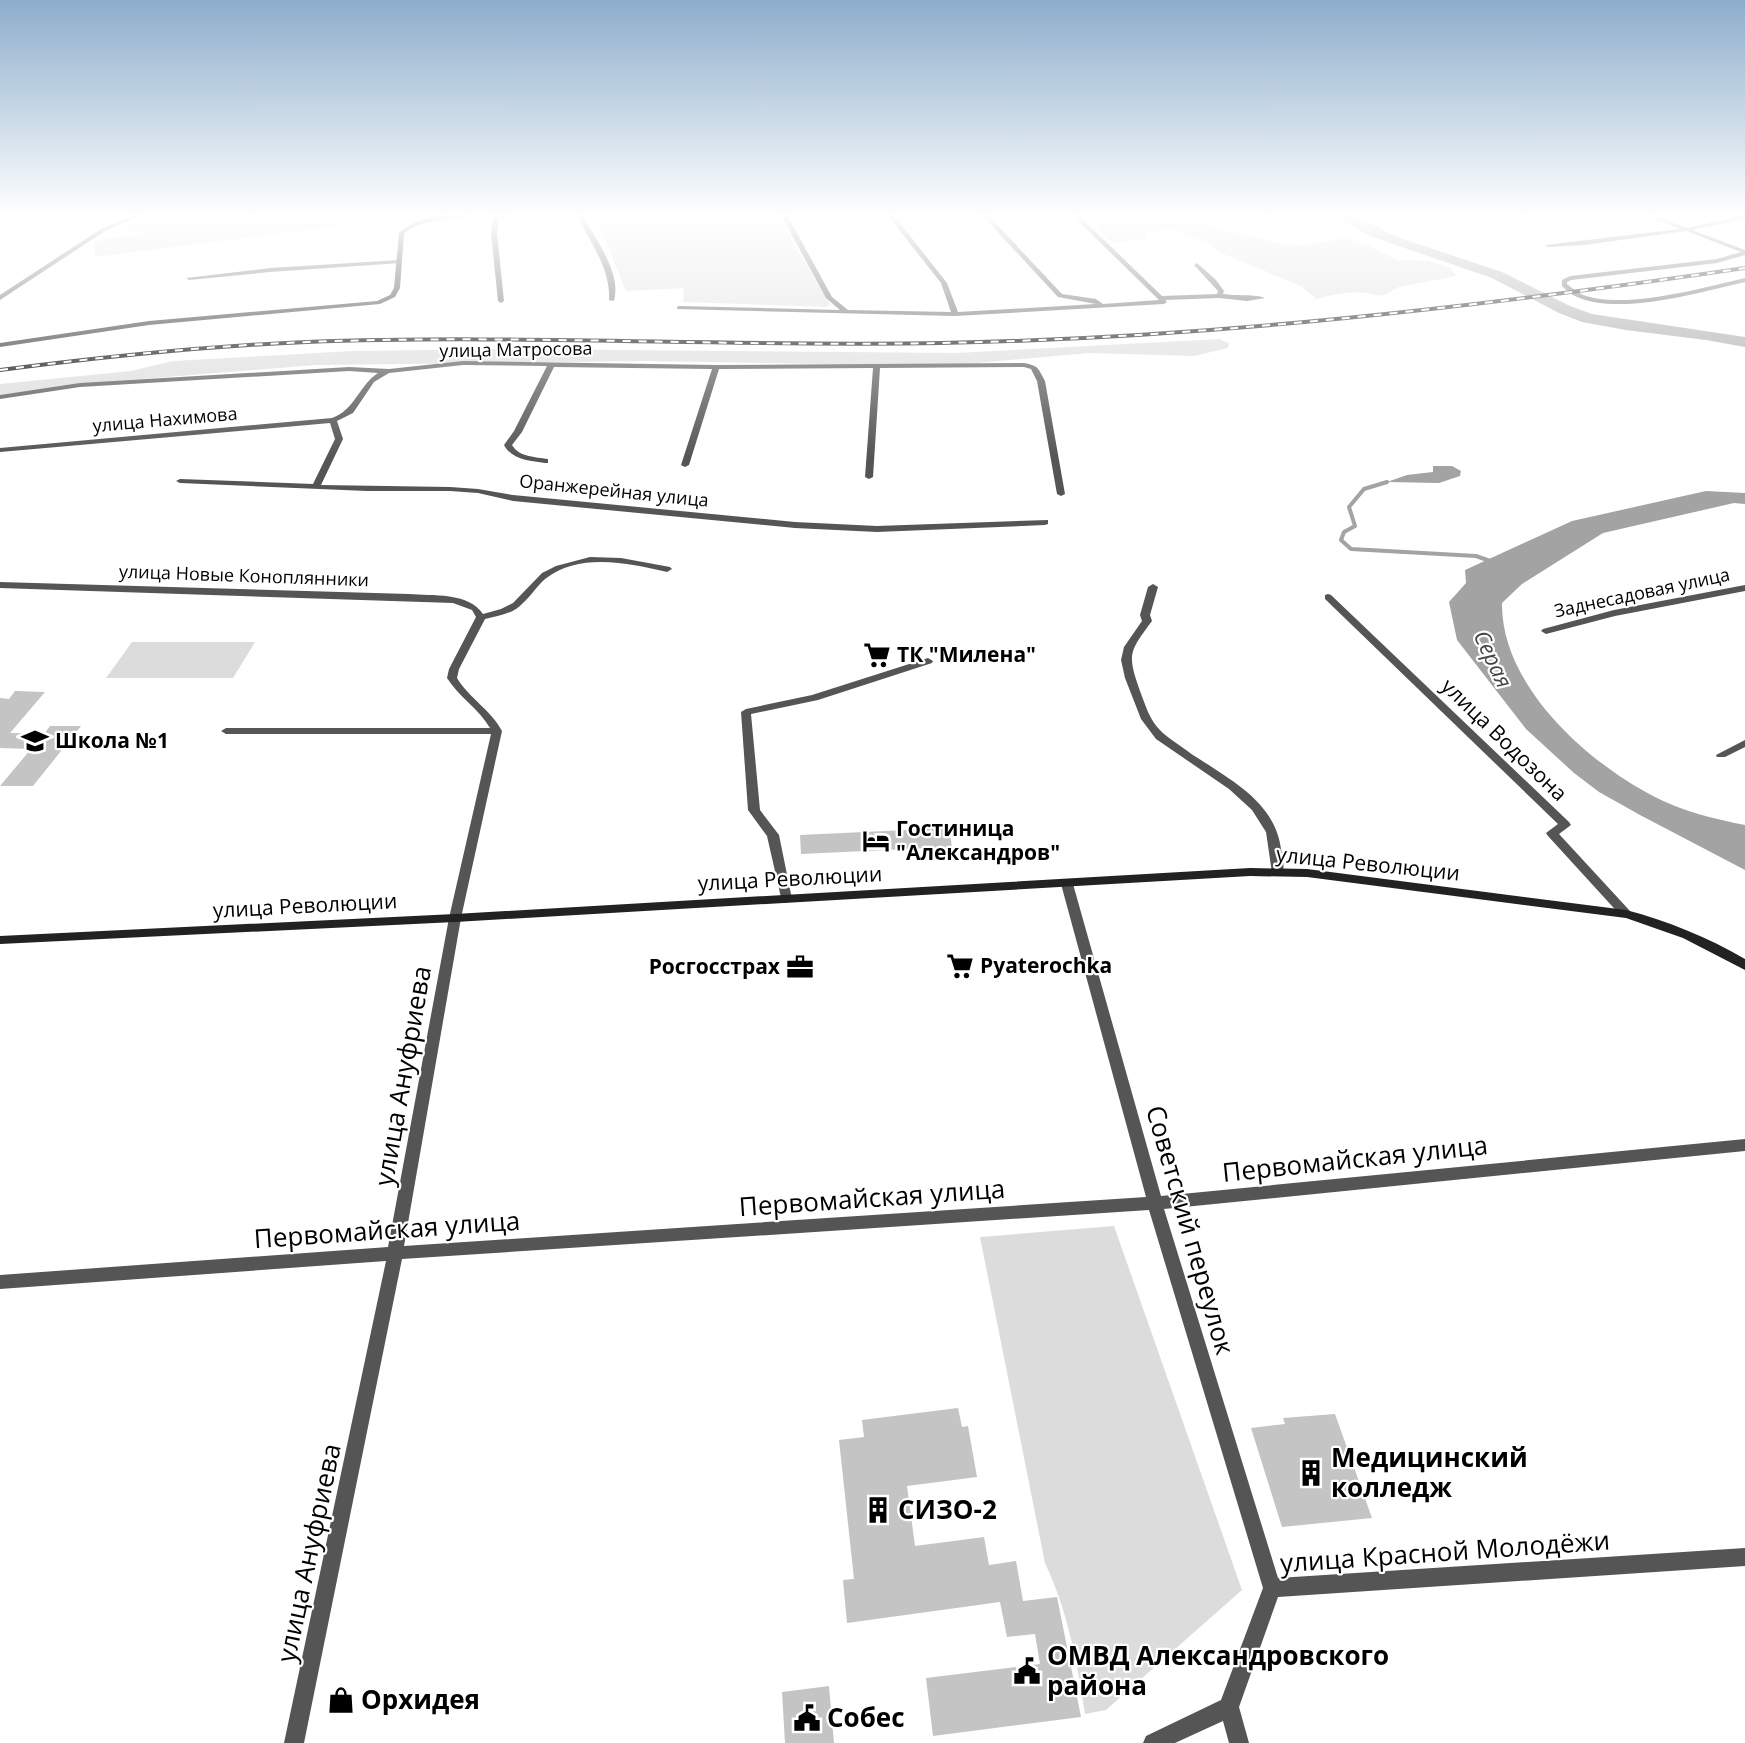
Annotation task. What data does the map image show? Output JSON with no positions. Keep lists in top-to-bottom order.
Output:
{
  "streets": {
    "main road": ["улица Революции"],
    "street": [
      "улица Матросова",
      "улица Нахимова",
      "Оранжерейная улица",
      "улица Новые Коноплянники",
      "Заднесадовая улица",
      "улица Водозона",
      "улица Ануфриева",
      "Первомайская улица",
      "Советский переулок",
      "улица Красной Молодёжи"
    ]
  },
  "crossings": [
    ["улица Водозона", "улица Революции"],
    ["улица Революции", "улица Ануфриева"],
    ["улица Революции", "Советский переулок"],
    ["улица Ануфриева", "Первомайская улица"],
    ["Первомайская улица", "Советский переулок"],
    ["Советский переулок", "улица Красной Молодёжи"]
  ],
  "water": ["Серая"],
  "places": {
    "supermarket": ["ТК \"Милена\"", "Pyaterochka"],
    "school or university": ["Школа №1"],
    "hotel": ["Гостиница \"Александров\""],
    "office": ["Росгосстрах"],
    "building": ["Медицинский колледж", "СИЗО-2"],
    "public building": ["ОМВД Александровского района", "Собес"],
    "shop": ["Орхидея"]
  }
}
